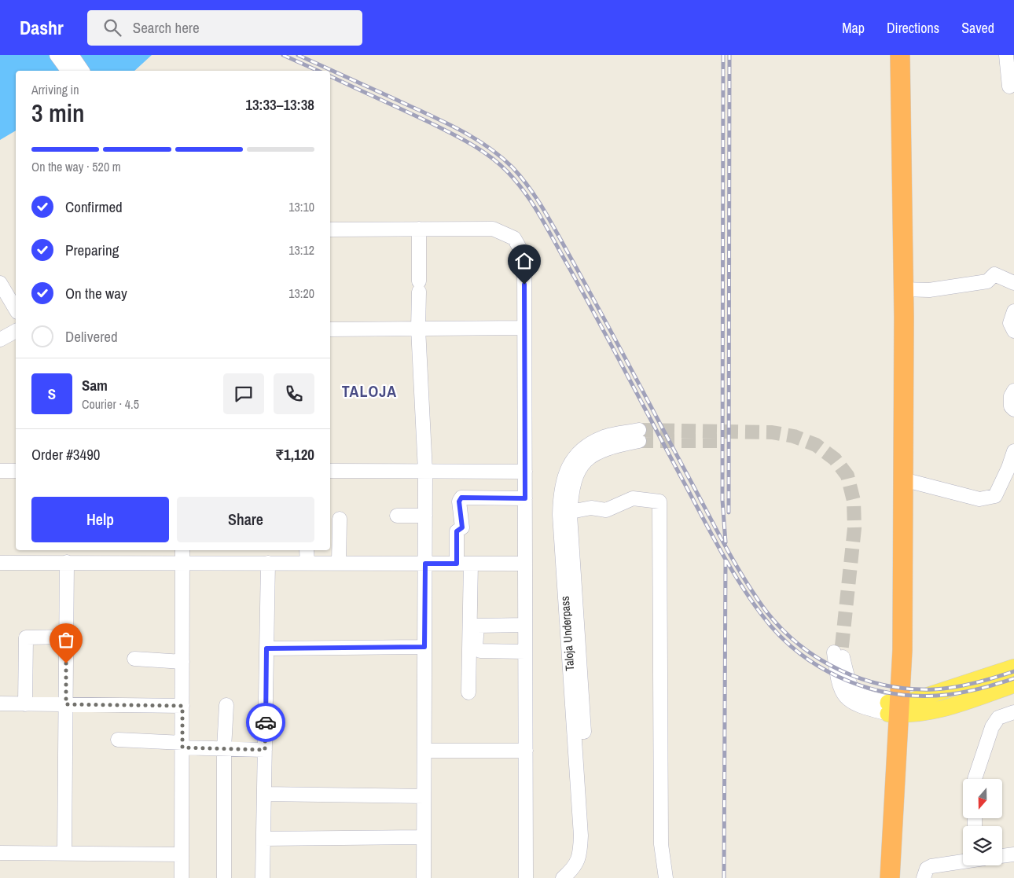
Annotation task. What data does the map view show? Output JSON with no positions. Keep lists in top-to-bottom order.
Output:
{
  "streets": {
    "street": ["Taloja Underpass"]
  },
  "districts": ["TALOJA"],
  "north": "bottom",
  "page": {
    "header": "Dashr",
    "search": "Search here",
    "nav": ["Map", "Directions", "Saved"],
    "heading": ["3 min", "Arriving in", "13:33–13:38"],
    "panel": [
      "Sam",
      "Courier · 4.5",
      "Order #3490",
      "₹1,120"
    ],
    "bar": "On the way · 520 m",
    "list": [
      ["Confirmed", "13:10"],
      ["Preparing", "13:12"],
      ["On the way", "13:20"],
      "Delivered"
    ],
    "round": "S",
    "buttons": ["Help", "Share"]
  }
}
